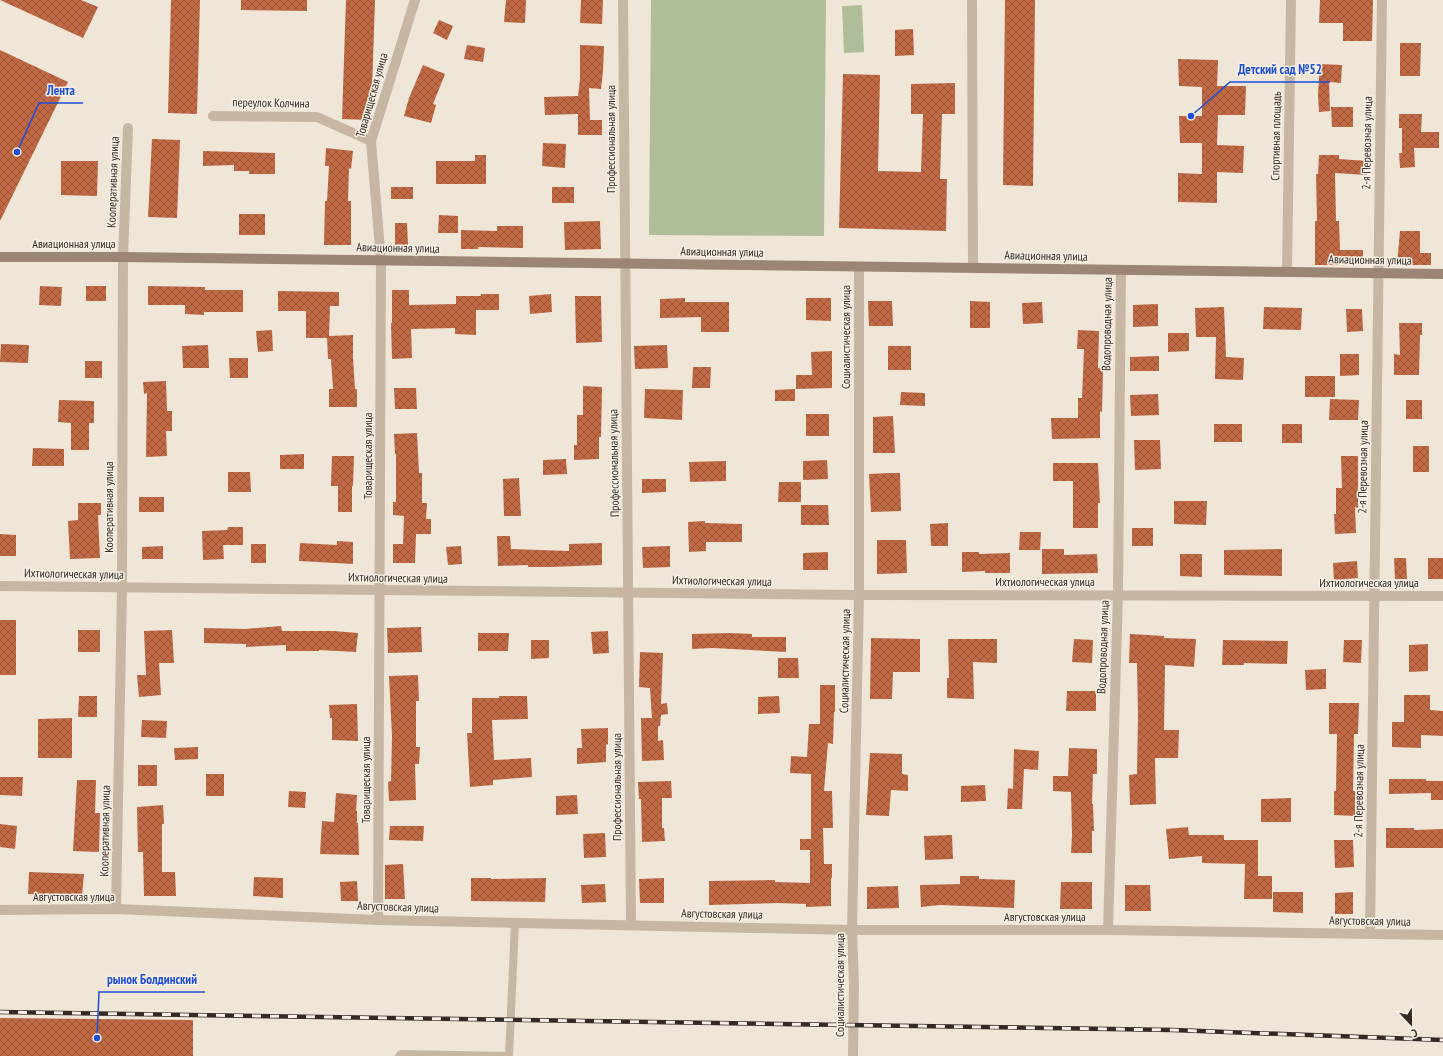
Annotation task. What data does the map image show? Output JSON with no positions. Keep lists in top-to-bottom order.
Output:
{
  "streets": {
    "main road": ["Авиационная улица"],
    "street": [
      "Товарищеская улица",
      "переулок Колчина",
      "Спортивная площадь",
      "Профессиональная улица",
      "2-я Перевозная улица",
      "Кооперативная улица",
      "Водопроводная улица",
      "Социалистическая улица",
      "Ихтиологическая улица",
      "Августовская улица"
    ]
  },
  "crossings": [
    ["Товарищеская улица", "переулок Колчина"],
    ["Товарищеская улица", "Авиационная улица"],
    ["Товарищеская улица", "Ихтиологическая улица"],
    ["Товарищеская улица", "Августовская улица"],
    ["Спортивная площадь", "Авиационная улица"],
    ["Профессиональная улица", "Авиационная улица"],
    ["Профессиональная улица", "Ихтиологическая улица"],
    ["Профессиональная улица", "Августовская улица"],
    ["2-я Перевозная улица", "Авиационная улица"],
    ["2-я Перевозная улица", "Ихтиологическая улица"],
    ["2-я Перевозная улица", "Августовская улица"],
    ["Кооперативная улица", "Авиационная улица"],
    ["Кооперативная улица", "Ихтиологическая улица"],
    ["Кооперативная улица", "Августовская улица"],
    ["Авиационная улица", "Водопроводная улица"],
    ["Авиационная улица", "Социалистическая улица"],
    ["Водопроводная улица", "Ихтиологическая улица"],
    ["Водопроводная улица", "Августовская улица"],
    ["Социалистическая улица", "Ихтиологическая улица"],
    ["Социалистическая улица", "Августовская улица"]
  ],
  "places": ["Детский сад №52", "Лента", "рынок Болдинский"],
  "north": "bottom"
}
